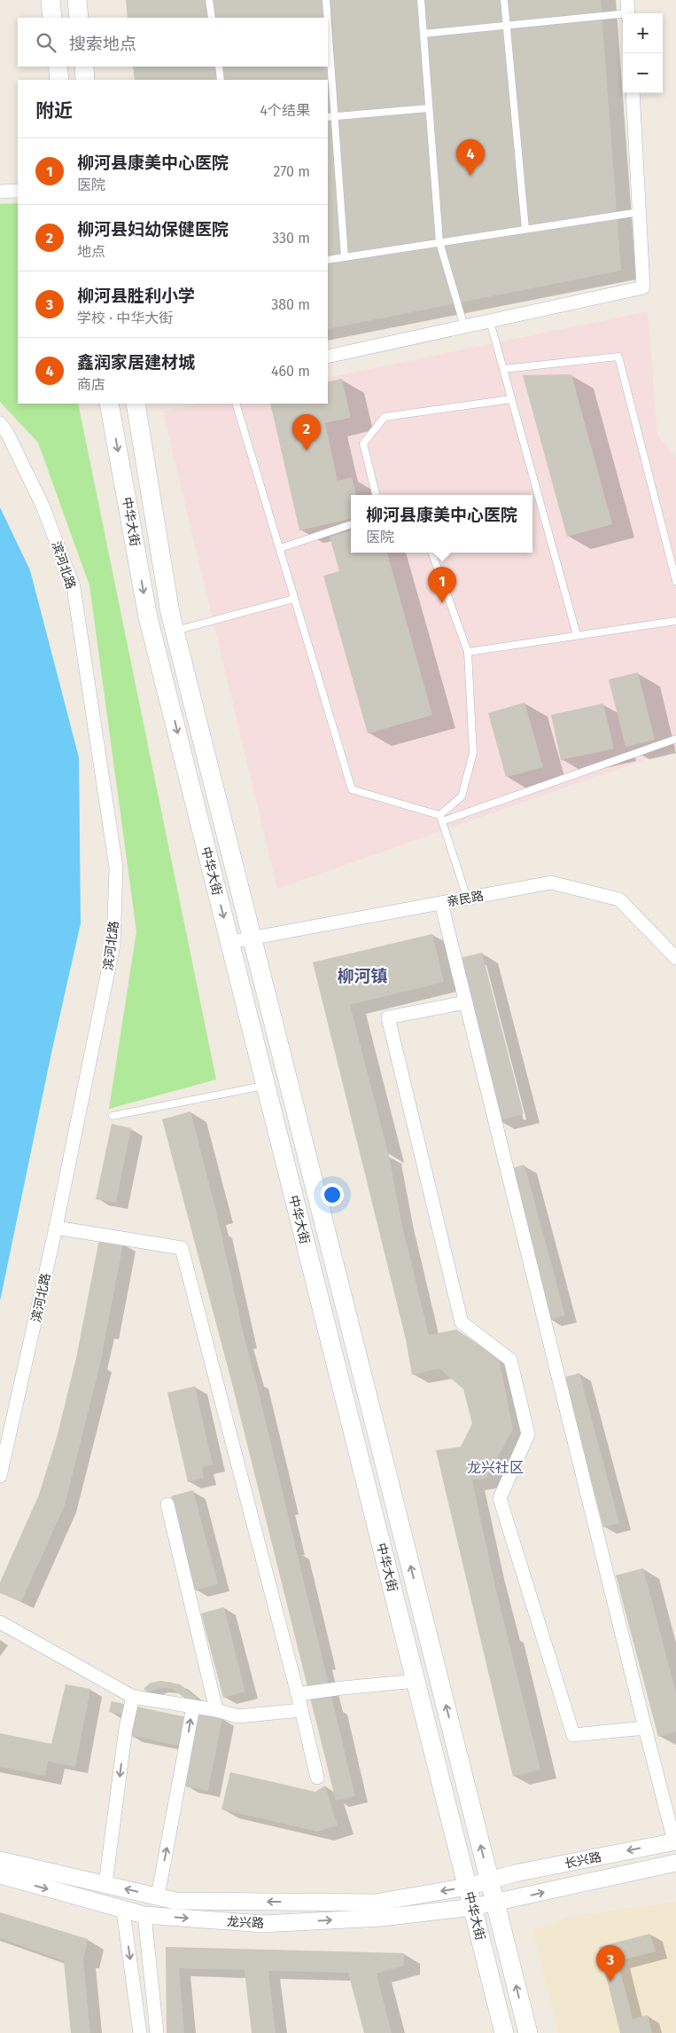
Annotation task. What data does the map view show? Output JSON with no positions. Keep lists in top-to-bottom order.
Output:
{
  "streets": {
    "main road": ["中华大街"],
    "street": [
      "滨河北路",
      "亲民路",
      "长兴路",
      "龙兴路"
    ]
  },
  "crossings": [
    ["中华大街", "亲民路"],
    ["中华大街", "长兴路"],
    ["中华大街", "龙兴路"],
    ["长兴路", "龙兴路"]
  ],
  "districts": ["柳河镇", "龙兴社区"],
  "page": {
    "map_buttons": ["+", "−"],
    "search": "搜索地点",
    "heading": ["附近", "4个结果"],
    "list": [
      {
        "mark": "1",
        "name": "柳河县康美中心医院",
        "note": "医院",
        "value": "270 m"
      },
      {
        "mark": "2",
        "name": "柳河县妇幼保健医院",
        "note": "地点",
        "value": "330 m"
      },
      {
        "mark": "3",
        "name": "柳河县胜利小学",
        "note": "学校 · 中华大街",
        "value": "380 m"
      },
      {
        "mark": "4",
        "name": "鑫润家居建材城",
        "note": "商店",
        "value": "460 m"
      }
    ],
    "pins": [
      "4",
      "2",
      "1",
      "3"
    ],
    "popup": ["柳河县康美中心医院", "医院"]
  }
}
